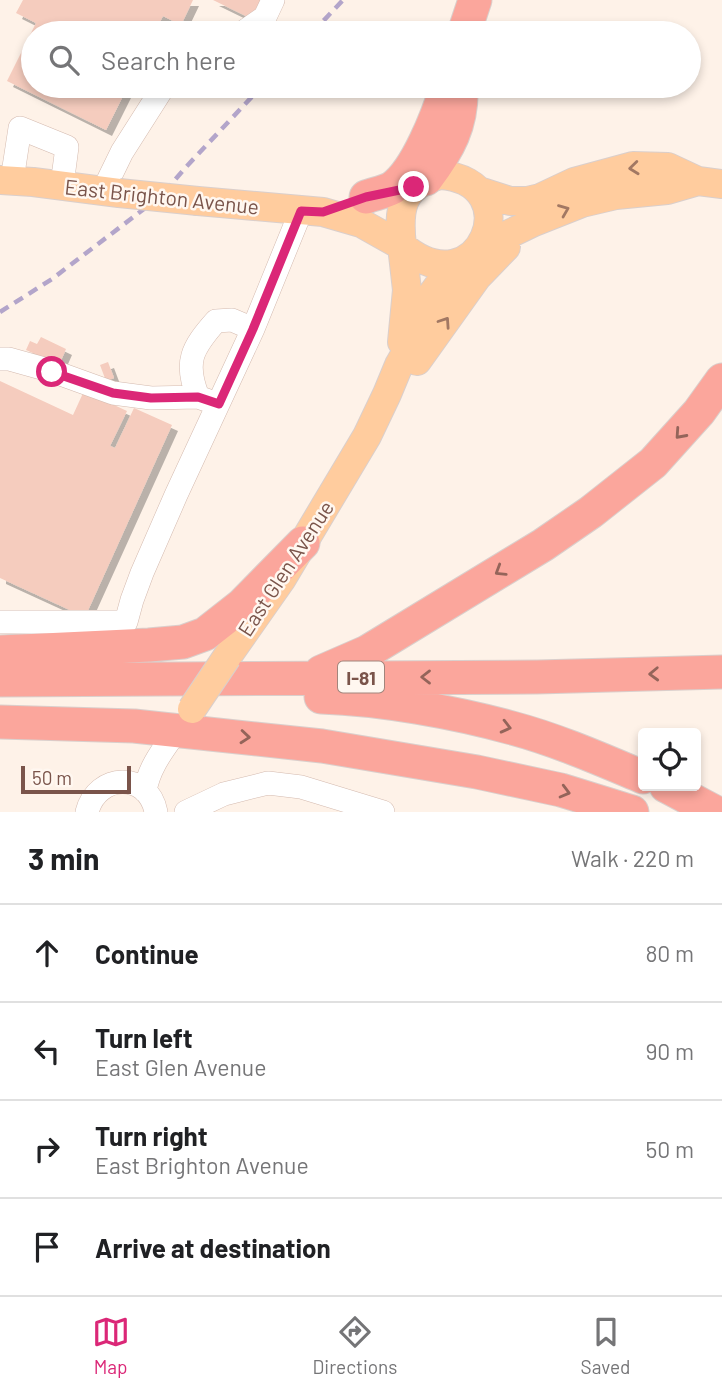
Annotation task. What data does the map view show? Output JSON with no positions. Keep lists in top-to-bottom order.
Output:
{
  "streets": {
    "highway": ["I-81"],
    "main road": ["East Brighton Avenue", "East Glen Avenue"]
  },
  "crossings": [
    ["East Brighton Avenue", "East Glen Avenue"]
  ],
  "scale_bar": "50 m",
  "page": {
    "search": "Search here",
    "scale": "50 m",
    "heading": ["3 min", "Walk · 220 m"],
    "list": [
      ["Continue", "80 m"],
      ["Turn left", "East Glen Avenue", "90 m"],
      ["Turn right", "East Brighton Avenue", "50 m"],
      "Arrive at destination"
    ],
    "nav": ["Map", "Directions", "Saved"]
  }
}
